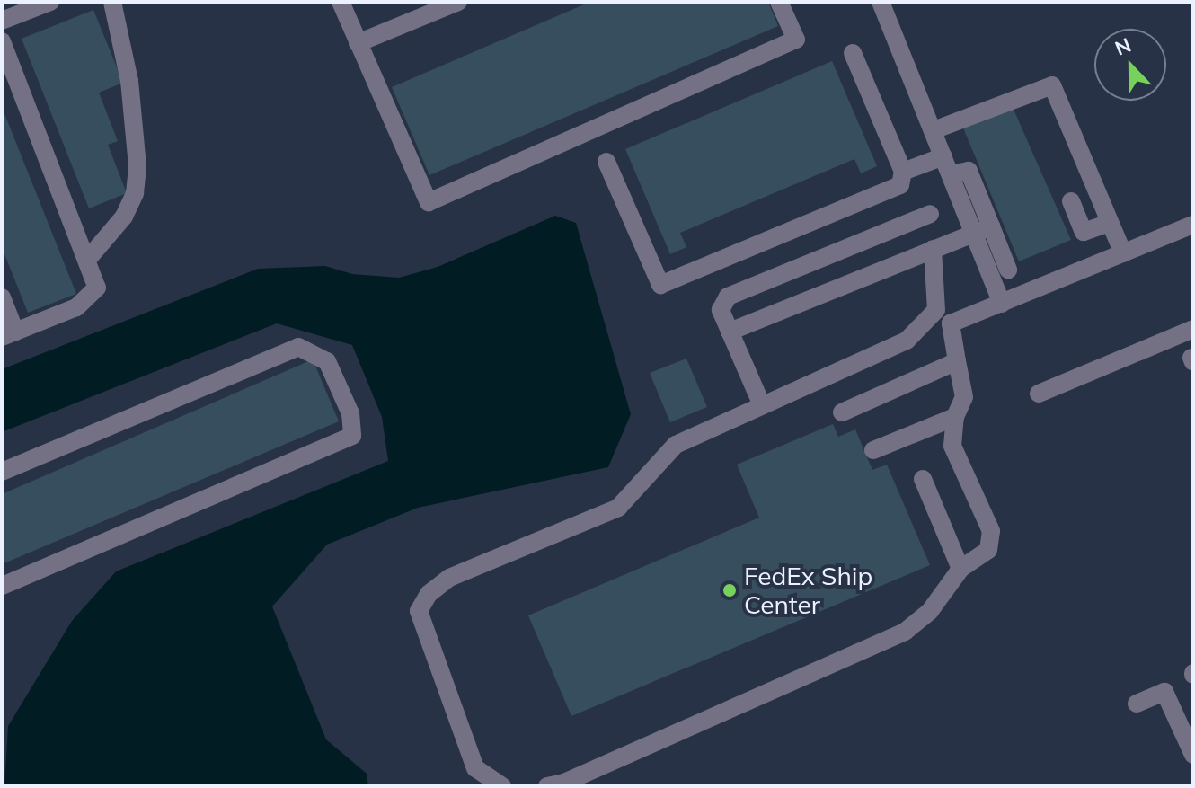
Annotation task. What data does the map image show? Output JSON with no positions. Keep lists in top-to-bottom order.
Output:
{
  "places": ["FedEx Ship Center"],
  "north": "top"
}
